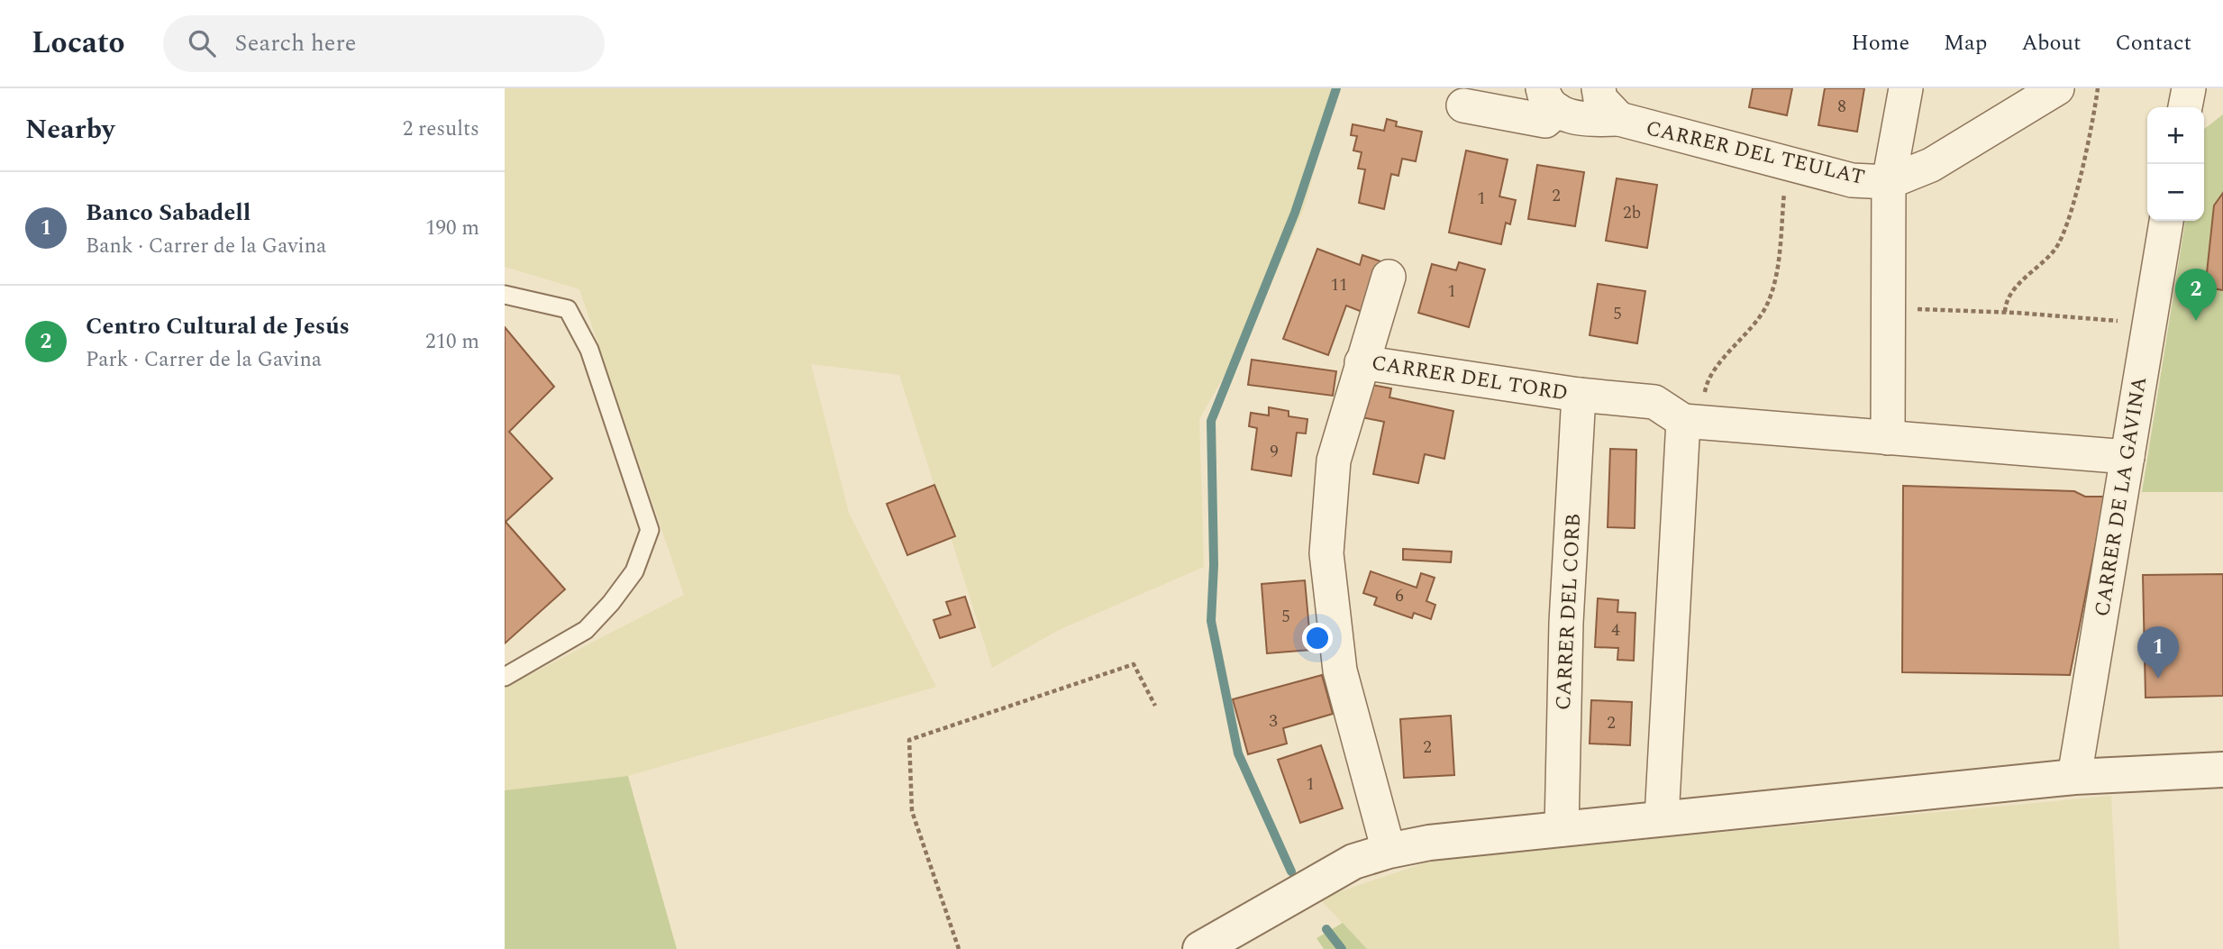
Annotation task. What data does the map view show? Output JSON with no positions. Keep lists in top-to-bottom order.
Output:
{
  "streets": {
    "street": [
      "CARRER DEL TEULAT",
      "CARRER DEL TORD",
      "CARRER DE LA GAVINA",
      "CARRER DEL CORB"
    ]
  },
  "crossings": [
    ["CARRER DEL TORD", "CARRER DEL CORB"]
  ],
  "house_numbers": [
    "8",
    "2",
    "1",
    "2b",
    "11",
    "1",
    "5",
    "9",
    "6",
    "5",
    "4",
    "3",
    "2",
    "2",
    "1"
  ],
  "page": {
    "header": "Locato",
    "search": "Search here",
    "nav": [
      "Home",
      "Map",
      "About",
      "Contact"
    ],
    "heading": ["Nearby", "2 results"],
    "map_buttons": ["+", "−"],
    "list": [
      {
        "mark": "1",
        "name": "Banco Sabadell",
        "note": "Bank · Carrer de la Gavina",
        "value": "190 m"
      },
      {
        "mark": "2",
        "name": "Centro Cultural de Jesús",
        "note": "Park · Carrer de la Gavina",
        "value": "210 m"
      }
    ],
    "pins": ["2", "1"]
  }
}
